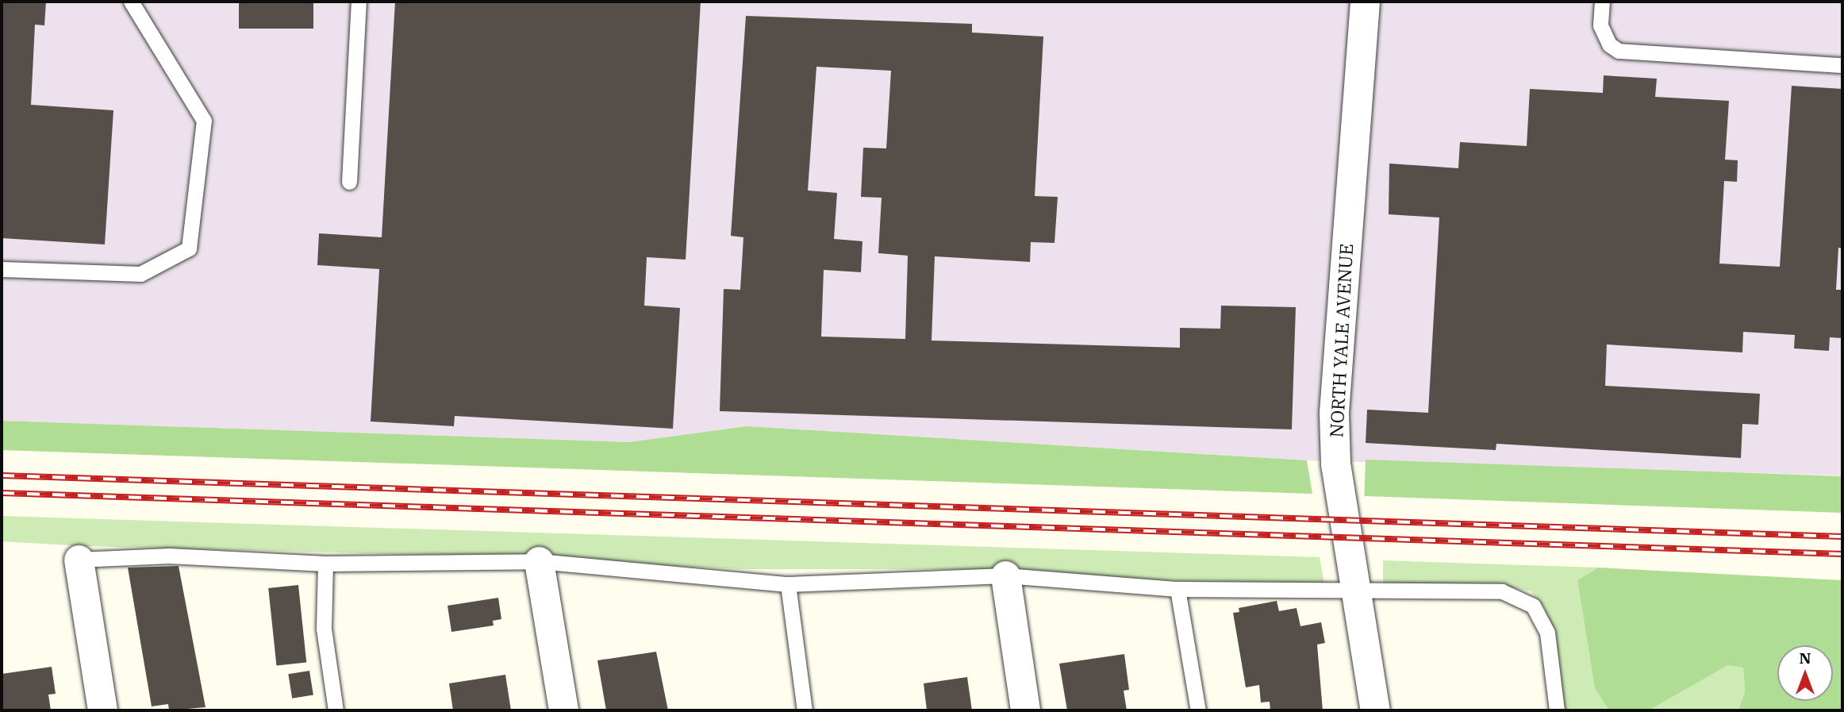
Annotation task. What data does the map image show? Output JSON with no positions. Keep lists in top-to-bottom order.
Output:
{
  "streets": {
    "street": ["NORTH YALE AVENUE"]
  },
  "north": "top"
}
